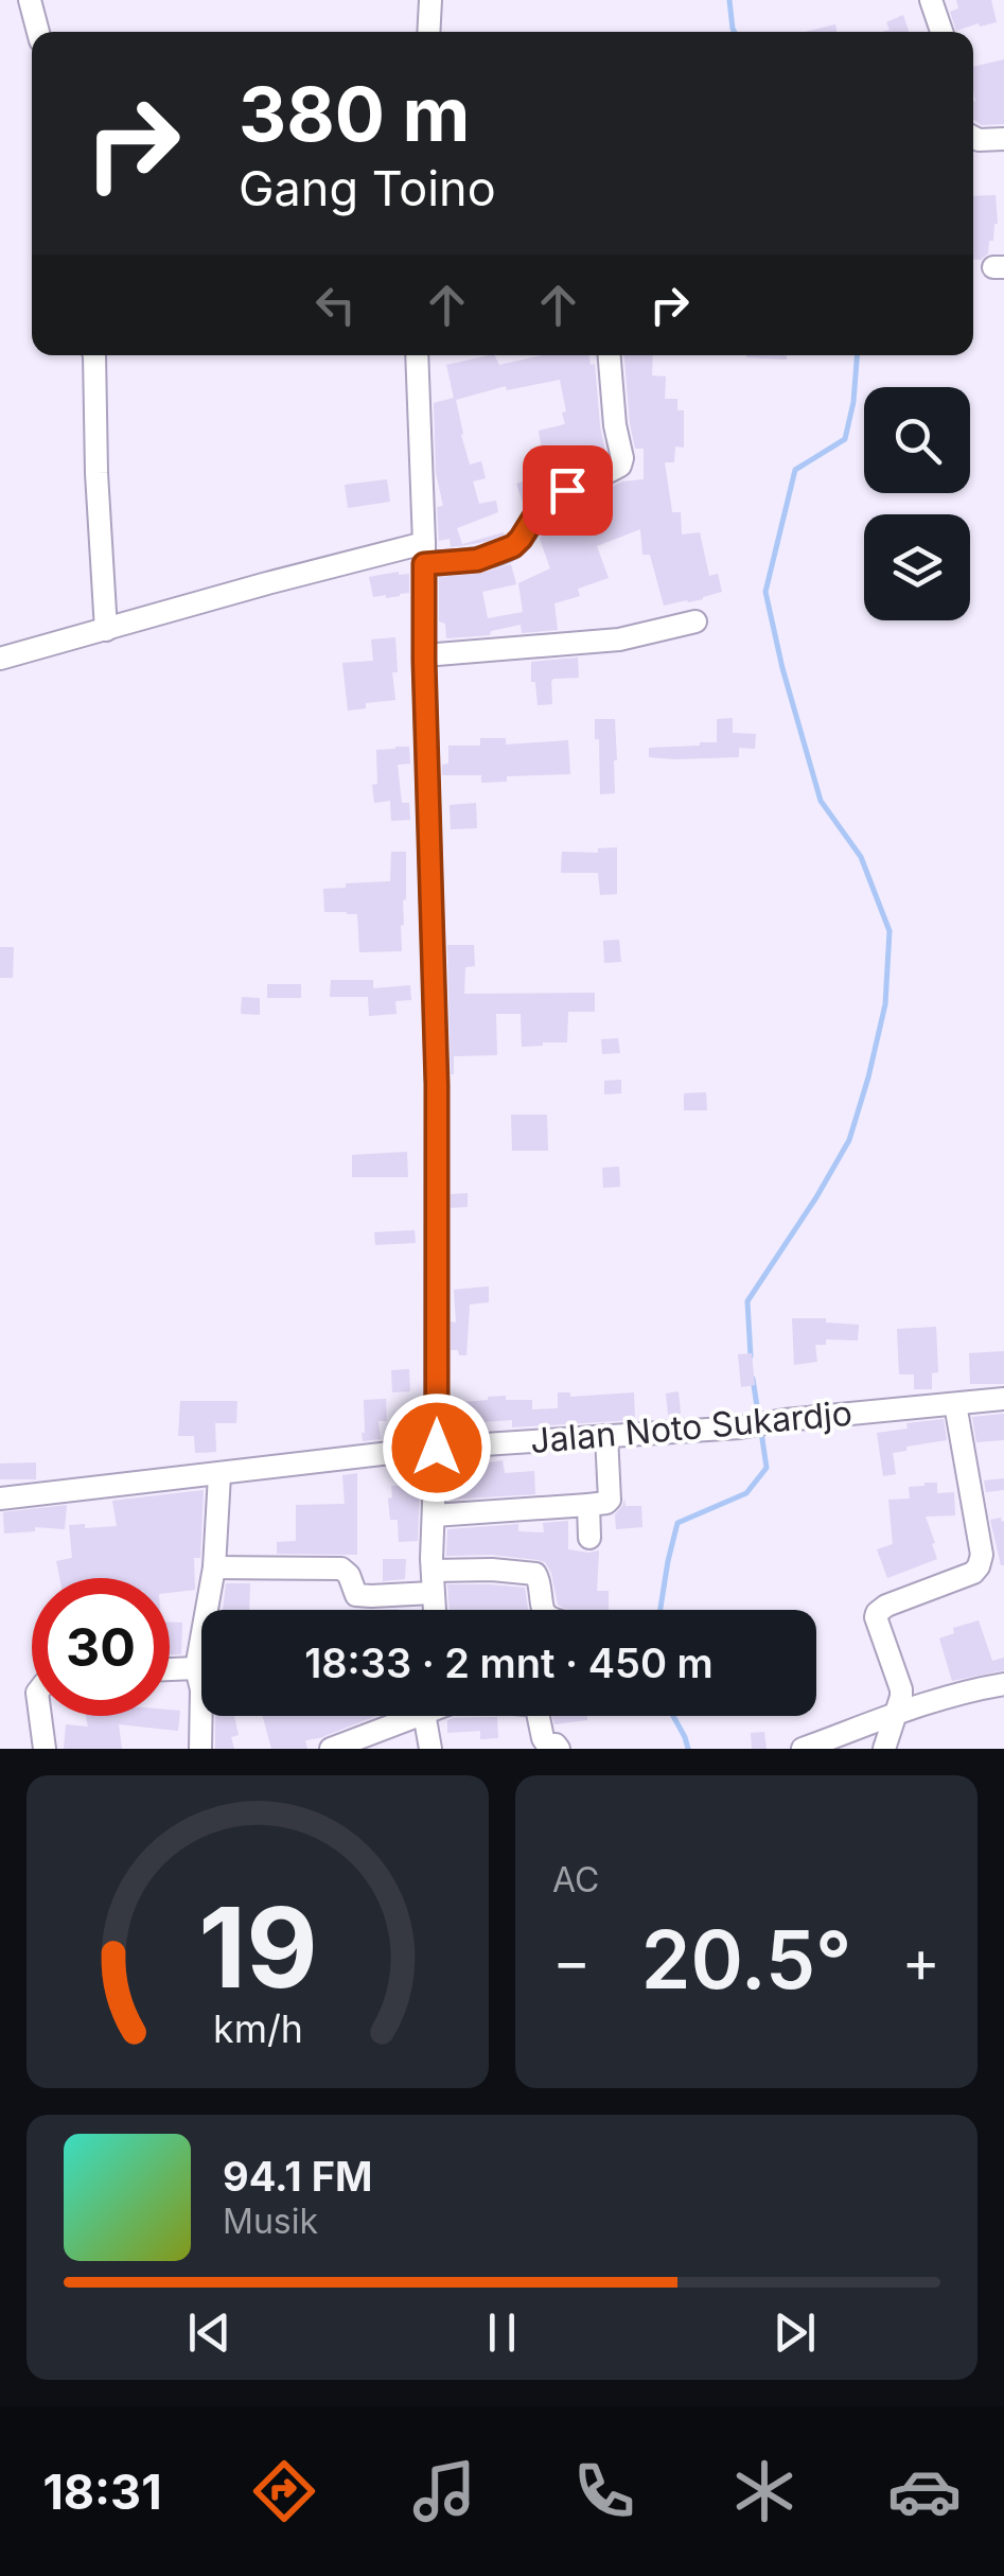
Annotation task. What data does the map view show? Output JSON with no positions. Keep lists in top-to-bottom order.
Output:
{
  "streets": {
    "street": ["Jalan Noto Sukardjo"]
  },
  "page": {
    "turn": ["380 m", "Gang Toino"],
    "limit": "30",
    "trip": "18:33 · 2 mnt · 450 m",
    "tile": "AC",
    "heat": ["−", "20.5°", "+"],
    "song": ["94.1 FM", "Musik"],
    "tabs": "18:31",
    "gauge": ["19", "km/h"]
  }
}
